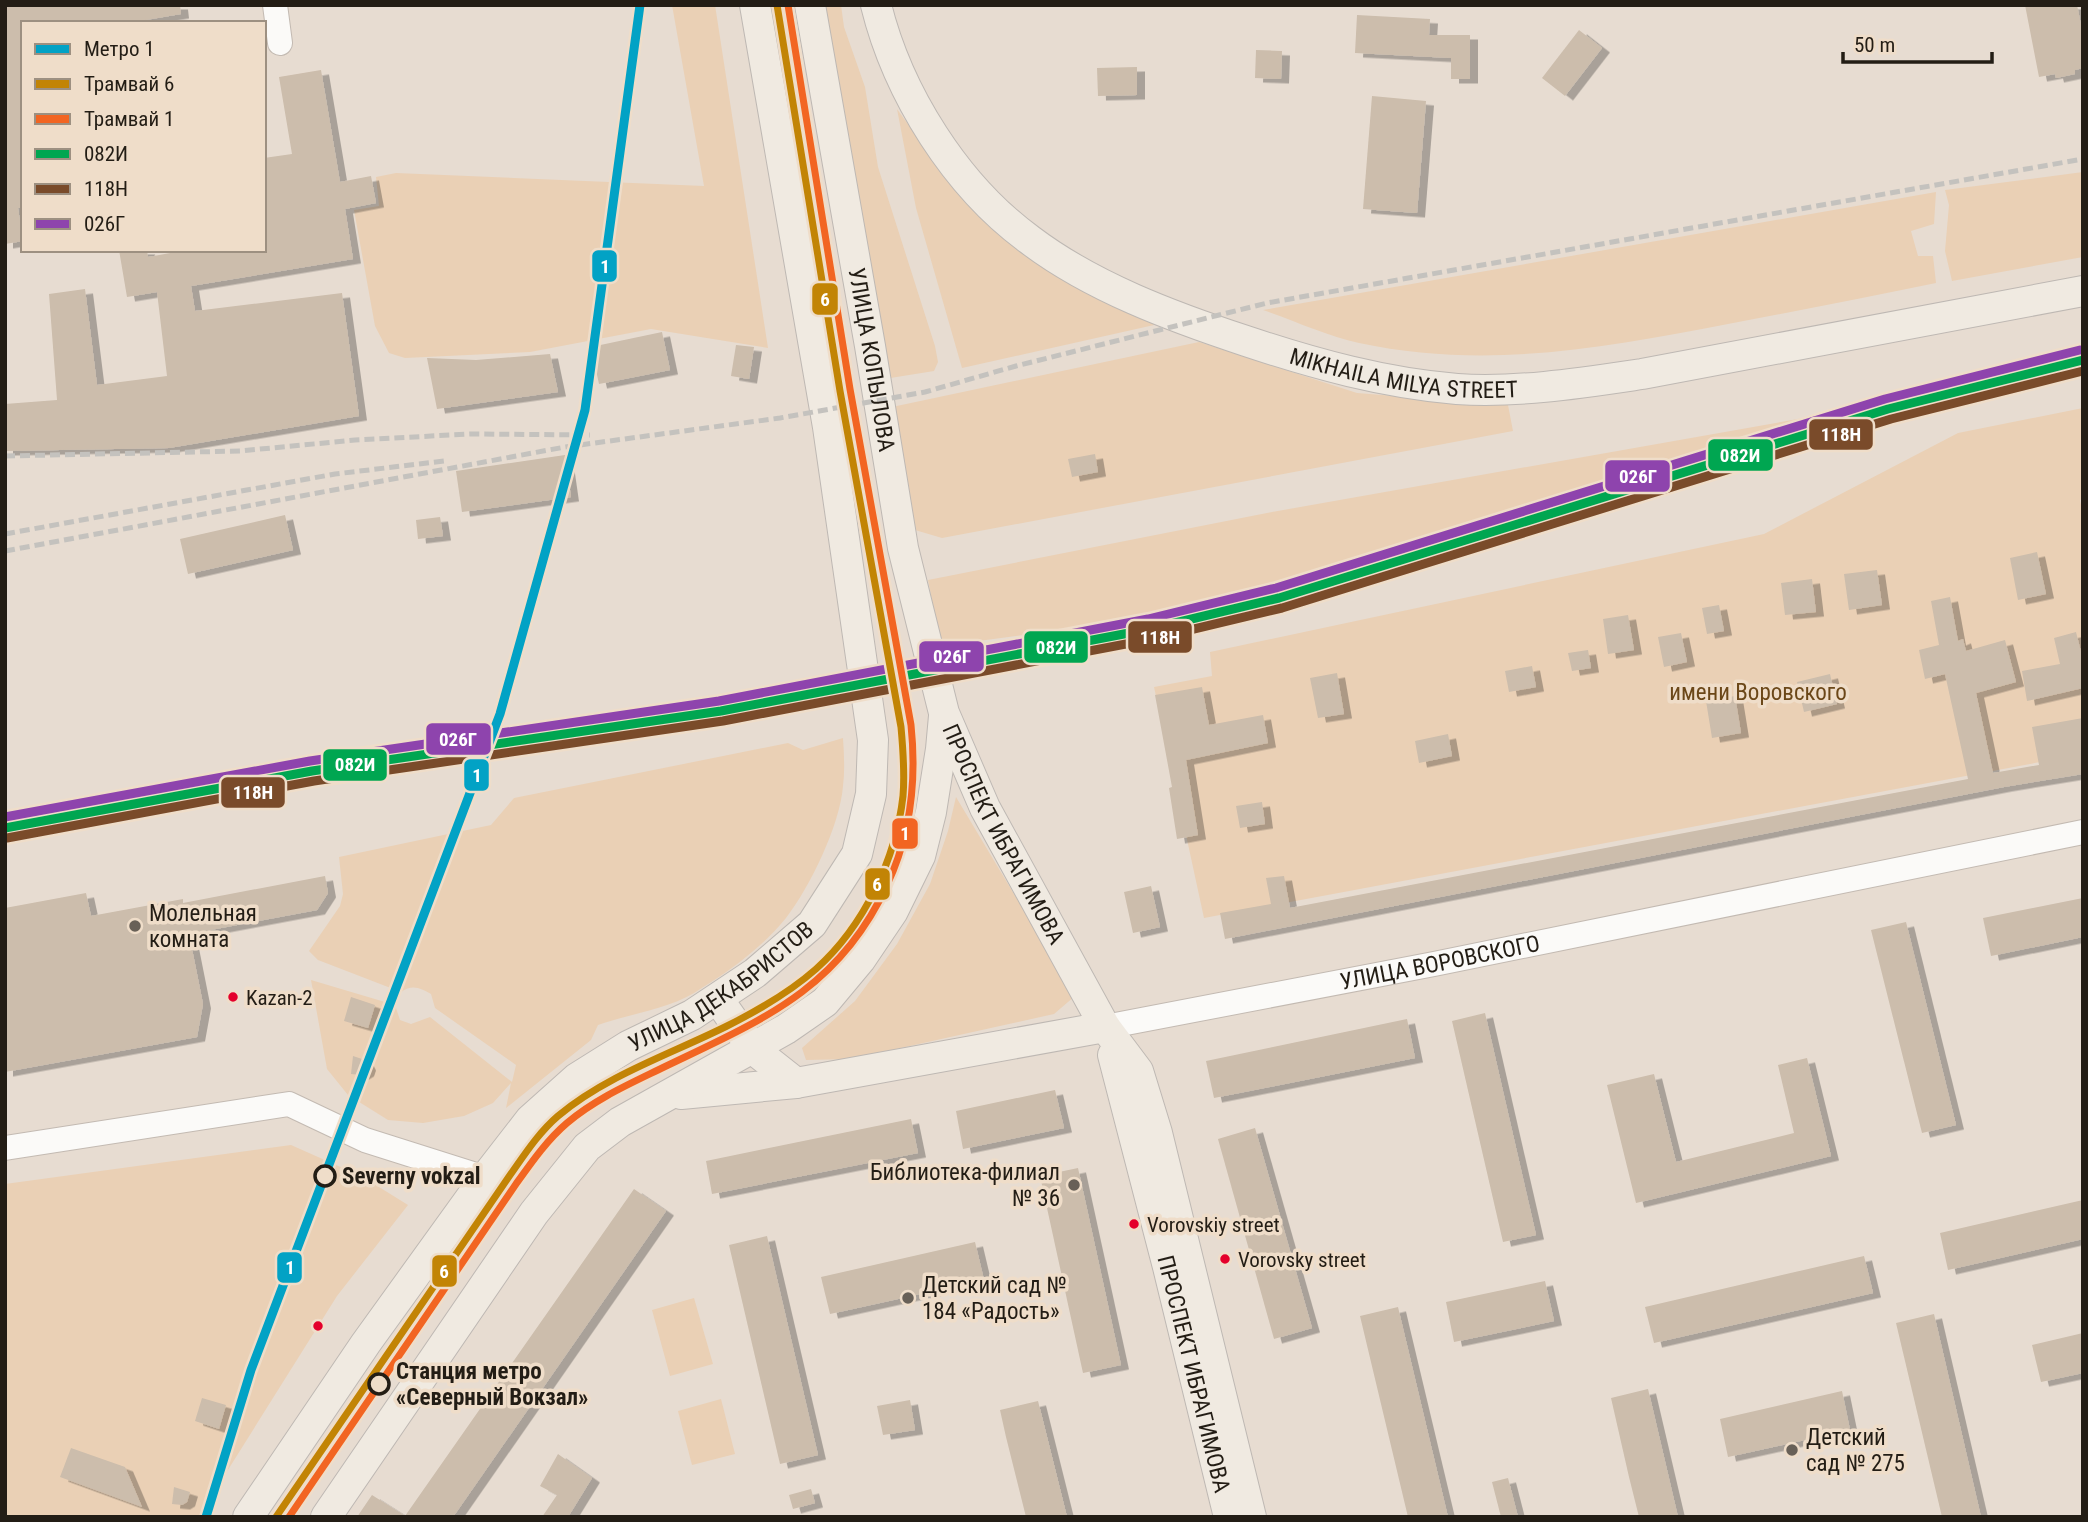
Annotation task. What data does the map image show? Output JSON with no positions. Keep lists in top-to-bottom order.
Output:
{
  "streets": {
    "main road": [
      "УЛИЦА КОПЫЛОВА",
      "MIKHAILA MILYA STREET",
      "ПРОСПЕКТ ИБРАГИМОВА",
      "УЛИЦА ВОРОВСКОГО",
      "УЛИЦА ДЕКАБРИСТОВ"
    ]
  },
  "crossings": [
    ["УЛИЦА КОПЫЛОВА", "ПРОСПЕКТ ИБРАГИМОВА"],
    ["ПРОСПЕКТ ИБРАГИМОВА", "УЛИЦА ВОРОВСКОГО"]
  ],
  "parks": ["имени Воровского"],
  "places": [
    "Молельная комната",
    "Kazan-2",
    "Severny vokzal",
    "Библиотека-филиал № 36",
    "Vorovskiy street",
    "Vorovsky street",
    "Детский сад № 184 «Радость»",
    "Станция метро «Северный Вокзал»",
    "Детский сад № 275"
  ],
  "lines": [
    "metro line 1",
    "tram line 6",
    "tram line 1",
    "transit line 026Г",
    "transit line 082И",
    "transit line 118Н"
  ],
  "legend": [
    "Метро 1",
    "Трамвай 6",
    "Трамвай 1",
    "082И",
    "118Н",
    "026Г"
  ],
  "scale_bar": "50 m"
}
